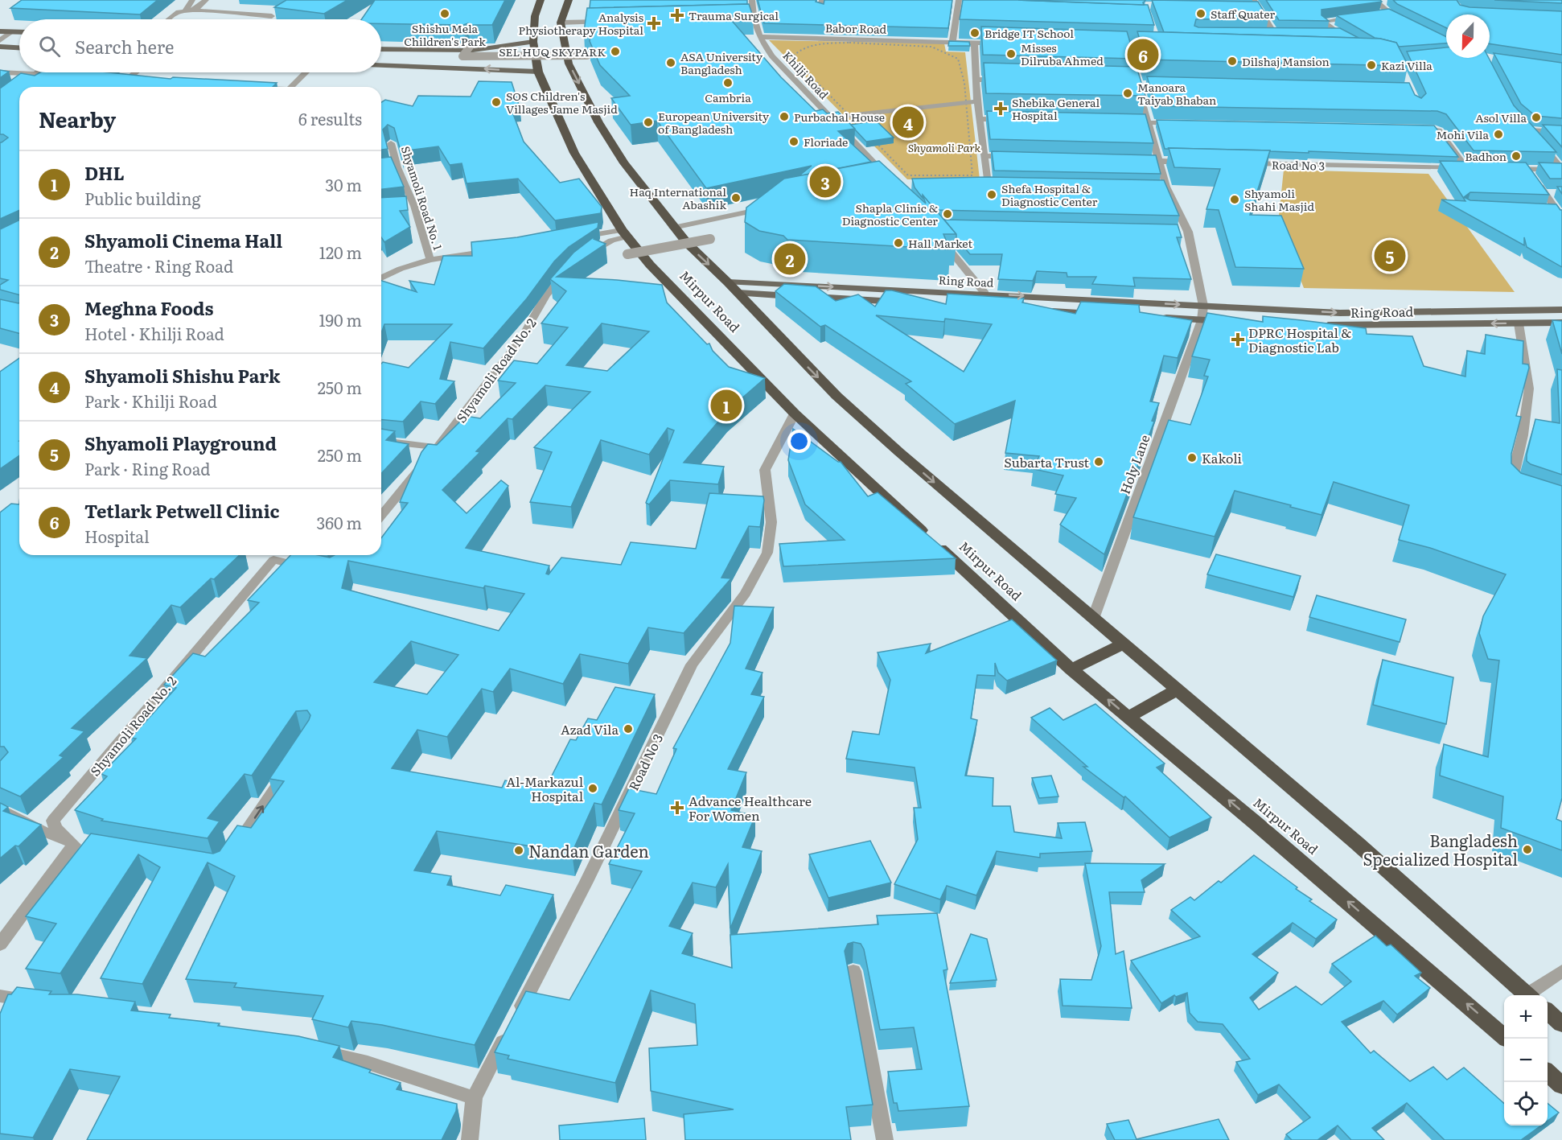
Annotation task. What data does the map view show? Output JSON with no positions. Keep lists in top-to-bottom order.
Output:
{
  "streets": {
    "highway": ["Mirpur Road"],
    "main road": ["Ring Road"],
    "street": [
      "Babor Road",
      "Khilji Road",
      "Road No 3",
      "Shyamoli Road No. 1",
      "Shyamoli Road No. 2",
      "Holy Lane"
    ]
  },
  "crossings": [
    ["Babor Road", "Khilji Road"],
    ["Road No 3", "Mirpur Road"],
    ["Ring Road", "Mirpur Road"],
    ["Mirpur Road", "Holy Lane"]
  ],
  "parks": ["Shyamoli Park"],
  "places": {
    "other": [
      "Shishu Mela Children's Park",
      "Staff Quater",
      "Bridge IT School",
      "SEL HUQ SKYPARK",
      "Misses Dilruba Ahmed",
      "Dilshaj Mansion",
      "ASA University Bangladesh",
      "Kazi Villa",
      "Cambria",
      "Manoara Taiyab Bhaban",
      "SOS Children's Villages Jame Masjid",
      "Purbachal House",
      "Asol Villa",
      "European University of Bangladesh",
      "Mohi Vila",
      "Floriade",
      "Badhon",
      "Shefa Hospital & Diagnostic Center",
      "Haq International Abashik",
      "Shyamoli Shahi Masjid",
      "Shapla Clinic & Diagnostic Center",
      "Hall Market",
      "Kakoli",
      "Subarta Trust",
      "Azad Vila",
      "Al-Markazul Hospital",
      "Bangladesh Specialized Hospital",
      "Nandan Garden"
    ],
    "health": [
      "Trauma Surgical",
      "Analysis Physiotherapy Hospital",
      "Shebika General Hospital",
      "DPRC Hospital & Diagnostic Lab",
      "Advance Healthcare For Women"
    ]
  },
  "north": "bottom",
  "page": {
    "search": "Search here",
    "pins": [
      "6",
      "4",
      "3",
      "5",
      "2",
      "1"
    ],
    "heading": ["Nearby", "6 results"],
    "list": [
      {
        "mark": "1",
        "name": "DHL",
        "note": "Public building",
        "value": "30 m"
      },
      {
        "mark": "2",
        "name": "Shyamoli Cinema Hall",
        "note": "Theatre · Ring Road",
        "value": "120 m"
      },
      {
        "mark": "3",
        "name": "Meghna Foods",
        "note": "Hotel · Khilji Road",
        "value": "190 m"
      },
      {
        "mark": "4",
        "name": "Shyamoli Shishu Park",
        "note": "Park · Khilji Road",
        "value": "250 m"
      },
      {
        "mark": "5",
        "name": "Shyamoli Playground",
        "note": "Park · Ring Road",
        "value": "250 m"
      },
      {
        "mark": "6",
        "name": "Tetlark Petwell Clinic",
        "note": "Hospital",
        "value": "360 m"
      }
    ],
    "map_buttons": ["+", "−"]
  }
}
